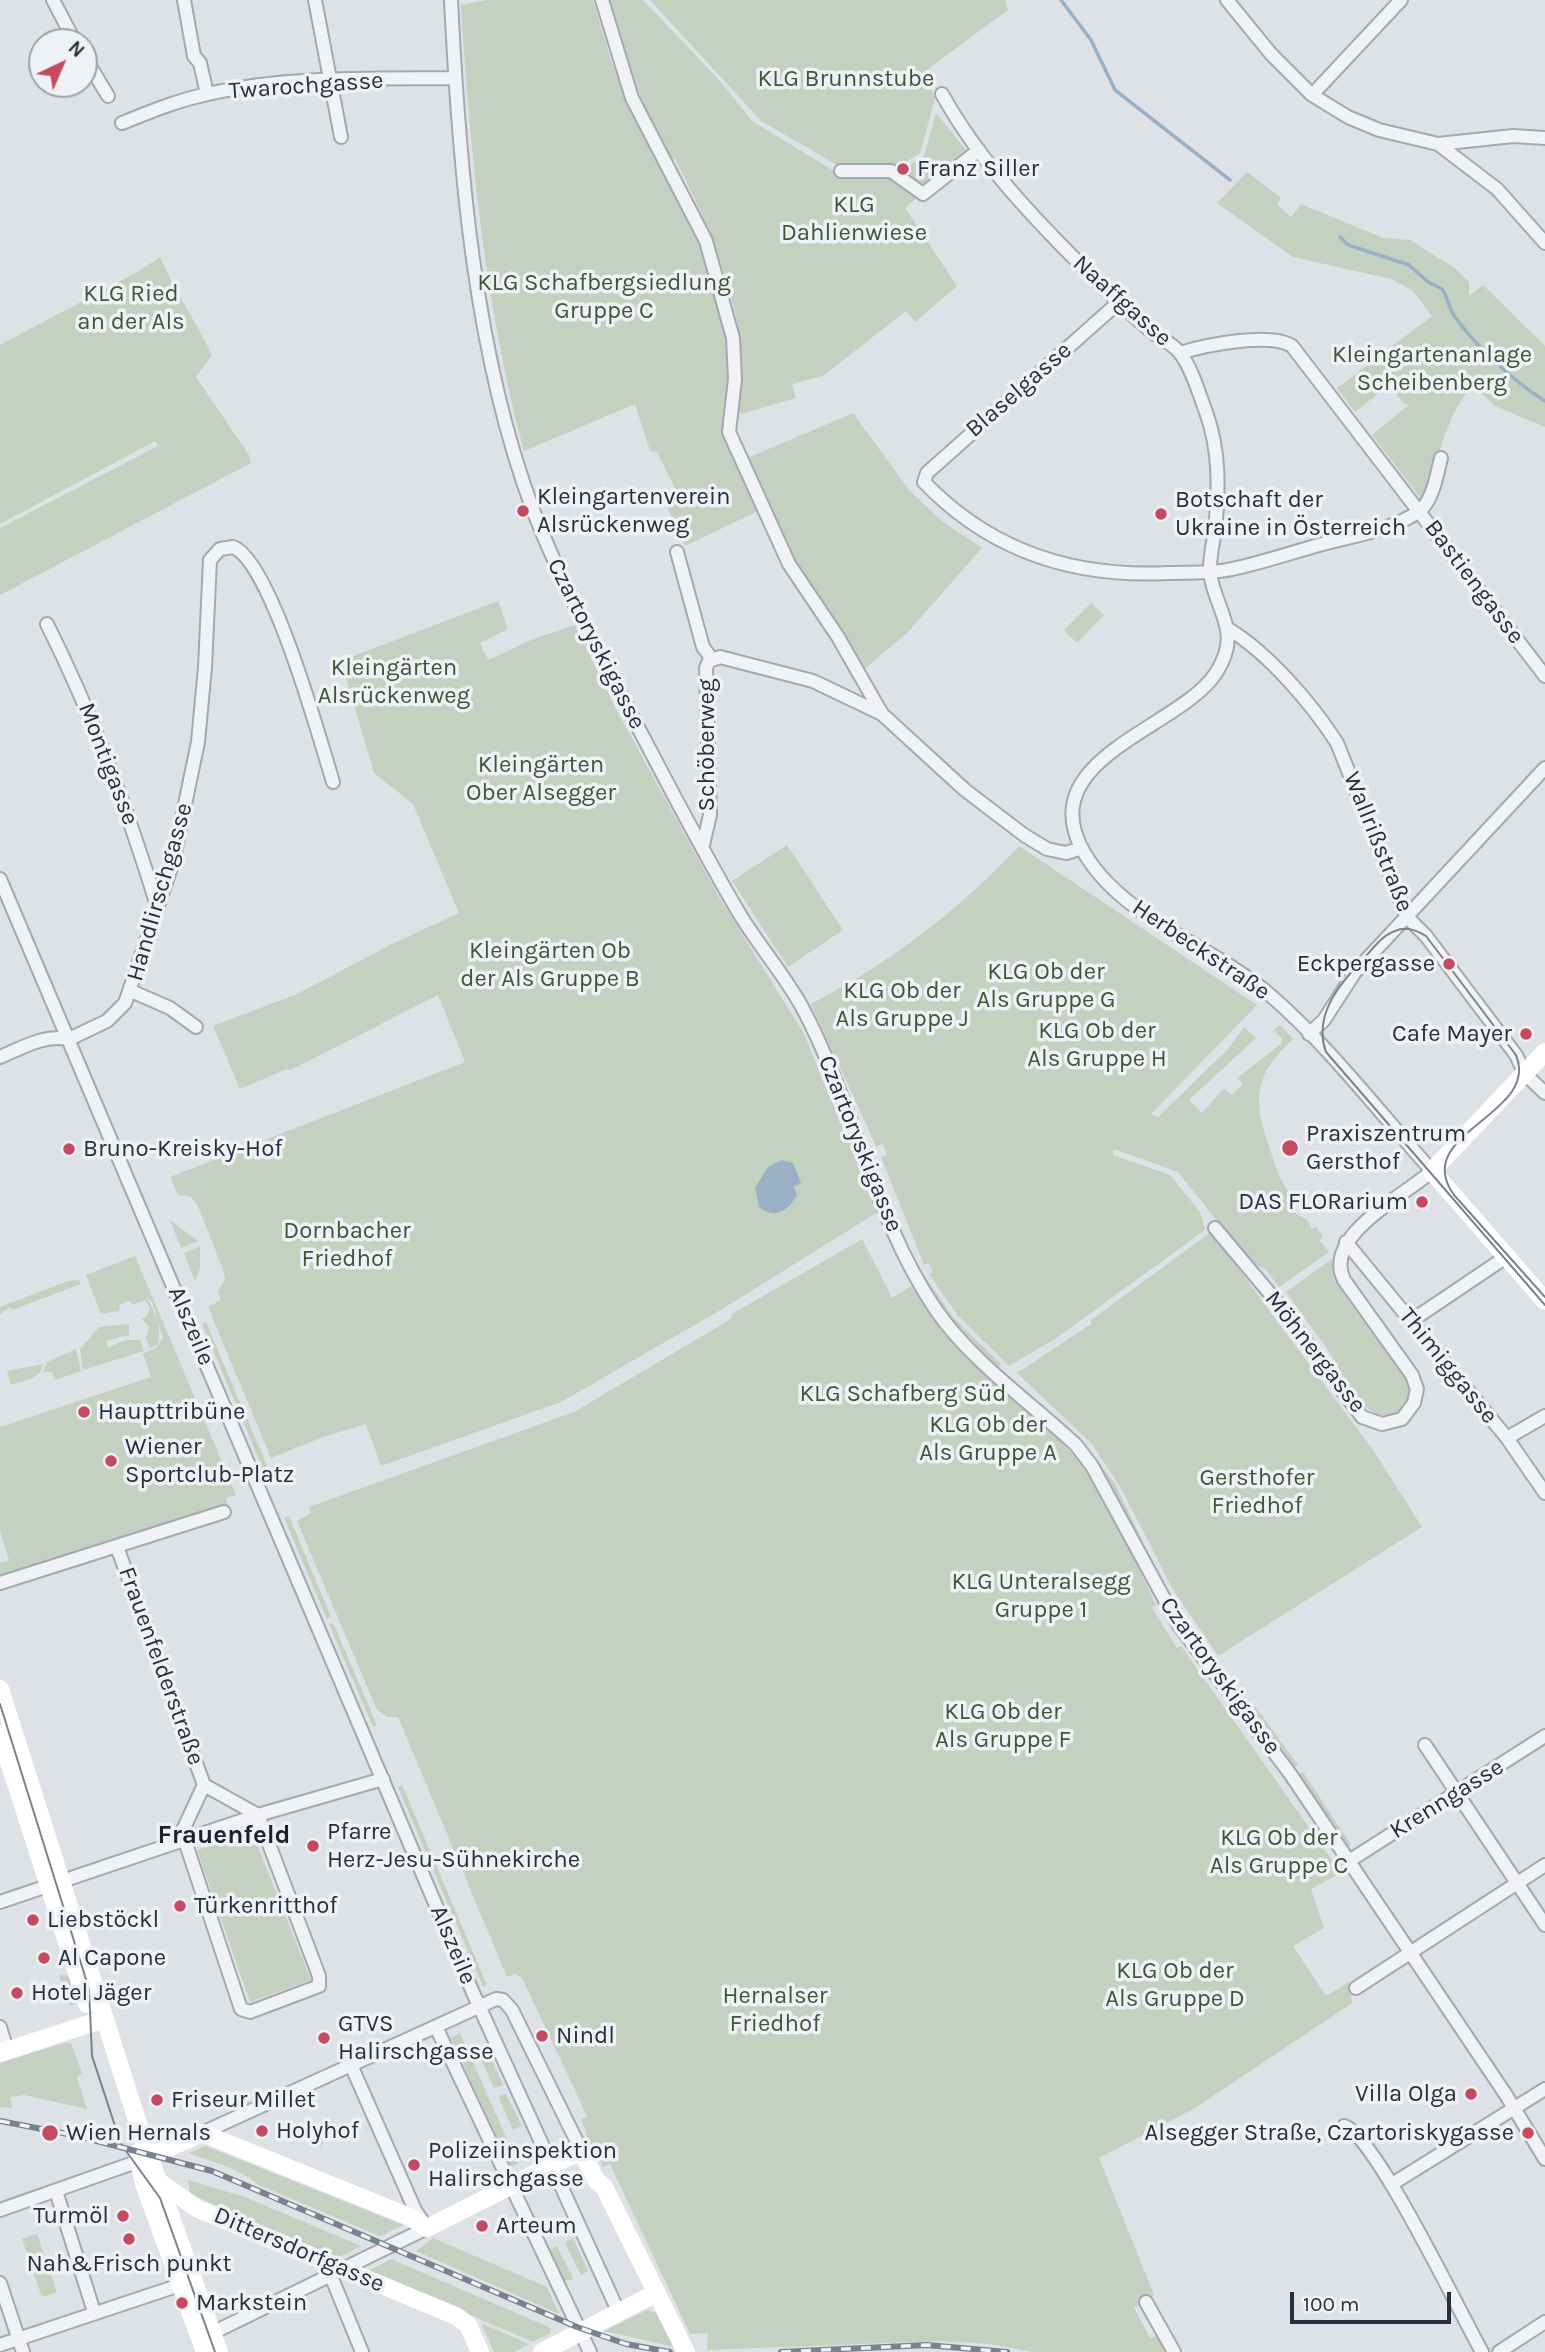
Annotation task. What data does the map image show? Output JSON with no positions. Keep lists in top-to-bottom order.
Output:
{
  "streets": {
    "street": [
      "Twarochgasse",
      "Naaffgasse",
      "Blaselgasse",
      "Bastiengasse",
      "Czartoryskigasse",
      "Schöberweg",
      "Montigasse",
      "Wallrißstraße",
      "Handlirschgasse",
      "Herbeckstraße",
      "Alszeile",
      "Möhnergasse",
      "Thimiggasse",
      "Frauenfelderstraße",
      "Krenngasse",
      "Dittersdorfgasse"
    ]
  },
  "crossings": [
    ["Twarochgasse", "Czartoryskigasse"],
    ["Naaffgasse", "Blaselgasse"],
    ["Naaffgasse", "Bastiengasse"],
    ["Naaffgasse", "Wallrißstraße"],
    ["Czartoryskigasse", "Schöberweg"],
    ["Czartoryskigasse", "Krenngasse"],
    ["Montigasse", "Handlirschgasse"],
    ["Handlirschgasse", "Alszeile"],
    ["Möhnergasse", "Thimiggasse"]
  ],
  "districts": ["Frauenfeld"],
  "parks": [
    "KLG Brunnstube",
    "KLG Dahlienwiese",
    "KLG Schafbergsiedlung Gruppe C",
    "KLG Ried an der Als",
    "Kleingartenanlage Scheibenberg",
    "Kleingärten Alsrückenweg",
    "Kleingärten Ober Alsegger",
    "Kleingärten Ob der Als Gruppe B",
    "KLG Ob der Als Gruppe G",
    "KLG Ob der Als Gruppe J",
    "KLG Ob der Als Gruppe H",
    "Dornbacher Friedhof",
    "KLG Schafberg Süd",
    "KLG Ob der Als Gruppe A",
    "Gersthofer Friedhof",
    "KLG Unteralsegg Gruppe 1",
    "KLG Ob der Als Gruppe F",
    "KLG Ob der Als Gruppe C",
    "KLG Ob der Als Gruppe D",
    "Hernalser Friedhof"
  ],
  "places": [
    "Franz Siller",
    "Kleingartenverein Alsrückenweg",
    "Botschaft der Ukraine in Österreich",
    "Eckpergasse",
    "Cafe Mayer",
    "Praxiszentrum Gersthof",
    "Bruno-Kreisky-Hof",
    "DAS FLORarium",
    "Haupttribüne",
    "Wiener Sportclub-Platz",
    "Pfarre Herz-Jesu-Sühnekirche",
    "Türkenritthof",
    "Liebstöckl",
    "Al Capone",
    "Hotel Jäger",
    "Nindl",
    "GTVS Halirschgasse",
    "Villa Olga",
    "Friseur Millet",
    "Holyhof",
    "Wien Hernals",
    "Alsegger Straße, Czartoriskygasse",
    "Polizeiinspektion Halirschgasse",
    "Turmöl",
    "Arteum",
    "Nah&Frisch punkt",
    "Markstein"
  ],
  "scale_bar": "100 m",
  "north": "top right"
}
